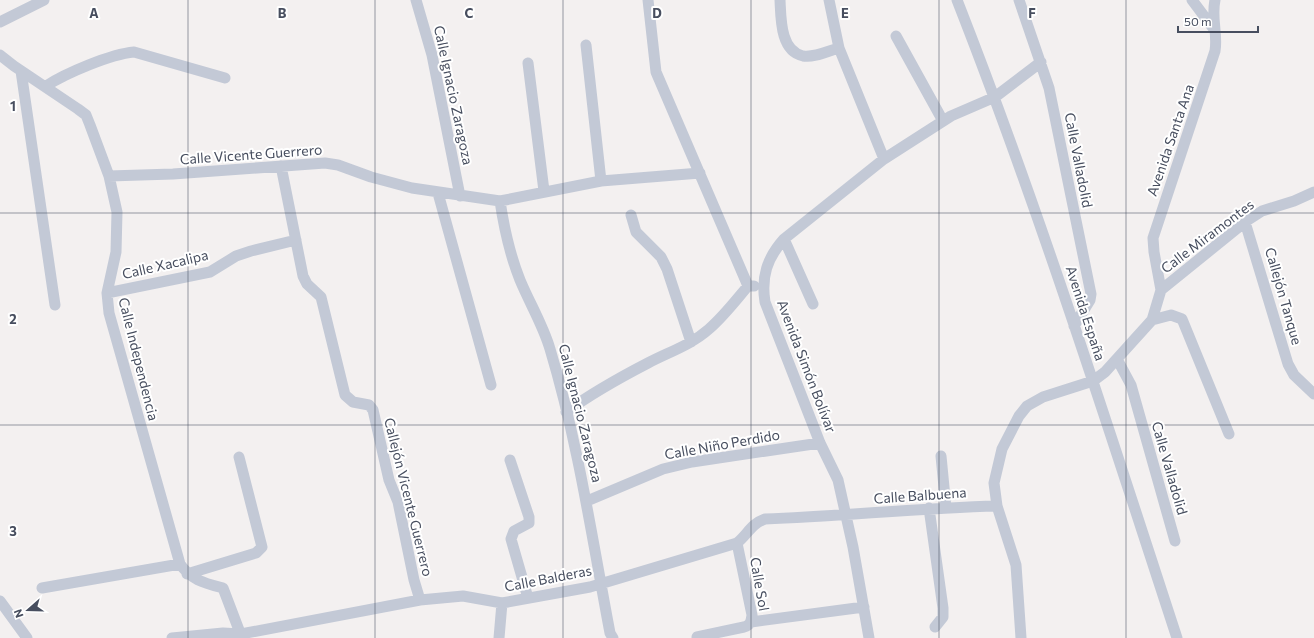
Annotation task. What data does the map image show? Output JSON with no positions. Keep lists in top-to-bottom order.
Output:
{
  "streets": {
    "street": [
      "Calle Ignacio Zaragoza",
      "Avenida Santa Ana",
      "Calle Vicente Guerrero",
      "Calle Valladolid",
      "Calle Miramontes",
      "Calle Xacalipa",
      "Callejón Tanque",
      "Avenida España",
      "Calle Independencia",
      "Avenida Simón Bolívar",
      "Calle Niño Perdido",
      "Calle Balbuena",
      "Callejón Vicente Guerrero",
      "Calle Balderas",
      "Calle Sol"
    ]
  },
  "crossings": [
    ["Calle Ignacio Zaragoza", "Calle Vicente Guerrero"],
    ["Calle Ignacio Zaragoza", "Calle Niño Perdido"],
    ["Calle Ignacio Zaragoza", "Calle Balderas"],
    ["Avenida Santa Ana", "Calle Miramontes"],
    ["Calle Vicente Guerrero", "Calle Independencia"],
    ["Calle Vicente Guerrero", "Callejón Vicente Guerrero"],
    ["Calle Valladolid", "Calle Miramontes"],
    ["Calle Valladolid", "Avenida España"],
    ["Calle Valladolid", "Avenida Simón Bolívar"],
    ["Calle Miramontes", "Callejón Tanque"],
    ["Calle Miramontes", "Avenida España"],
    ["Calle Xacalipa", "Calle Independencia"],
    ["Calle Xacalipa", "Callejón Vicente Guerrero"],
    ["Avenida España", "Avenida Simón Bolívar"],
    ["Calle Independencia", "Calle Balderas"],
    ["Avenida Simón Bolívar", "Calle Niño Perdido"],
    ["Avenida Simón Bolívar", "Calle Balbuena"],
    ["Avenida Simón Bolívar", "Calle Balderas"],
    ["Calle Balbuena", "Calle Balderas"],
    ["Callejón Vicente Guerrero", "Calle Balderas"],
    ["Calle Balderas", "Calle Sol"]
  ],
  "scale_bar": "50 m",
  "north": "left",
  "grid": {
    "columns": [
      "A",
      "B",
      "C",
      "D",
      "E",
      "F"
    ],
    "rows": ["1", "2", "3"]
  }
}
